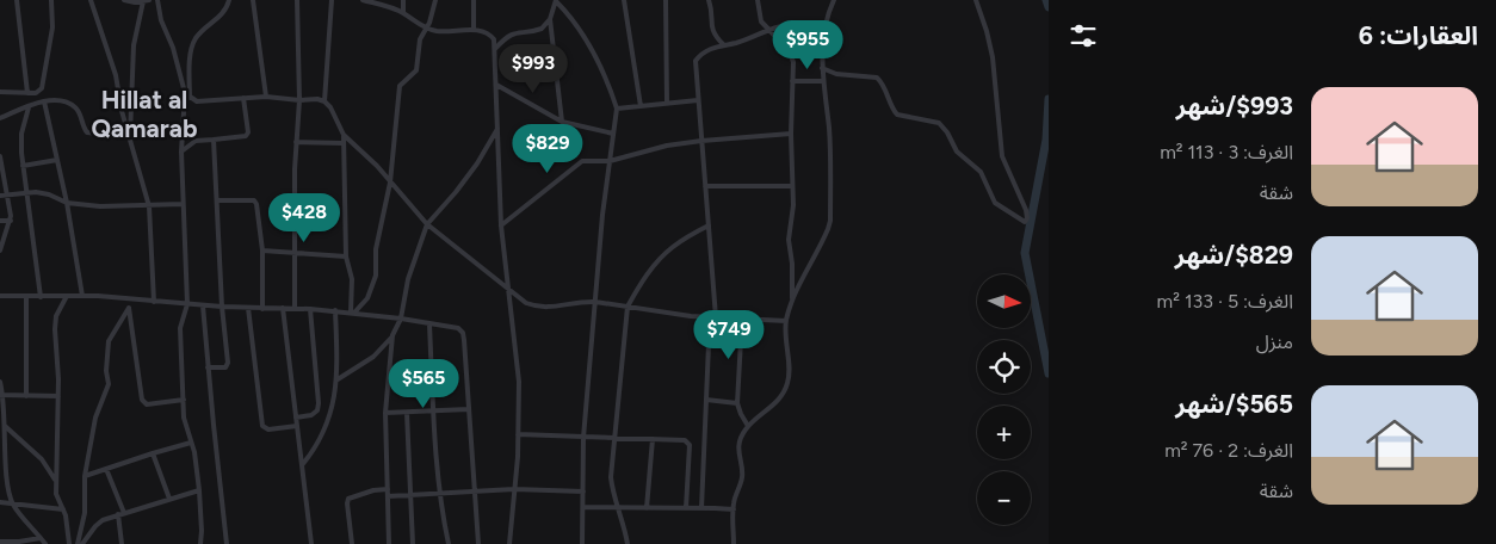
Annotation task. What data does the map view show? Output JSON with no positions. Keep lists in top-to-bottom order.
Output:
{
  "districts": ["Hillat al Qamarab"],
  "north": "right",
  "page": {
    "heading": "العقارات: 6",
    "price": [
      "$955",
      "$993",
      "$829",
      "$428",
      "$749",
      "$565"
    ],
    "list": [
      {
        "name": "$993/شهر",
        "note": "الغرف: 3 · 113 m² · شقة"
      },
      {
        "name": "$829/شهر",
        "note": "الغرف: 5 · 133 m² · منزل"
      },
      {
        "name": "$565/شهر",
        "note": "الغرف: 2 · 76 m² · شقة"
      }
    ],
    "map_buttons": ["+", "−"]
  }
}
